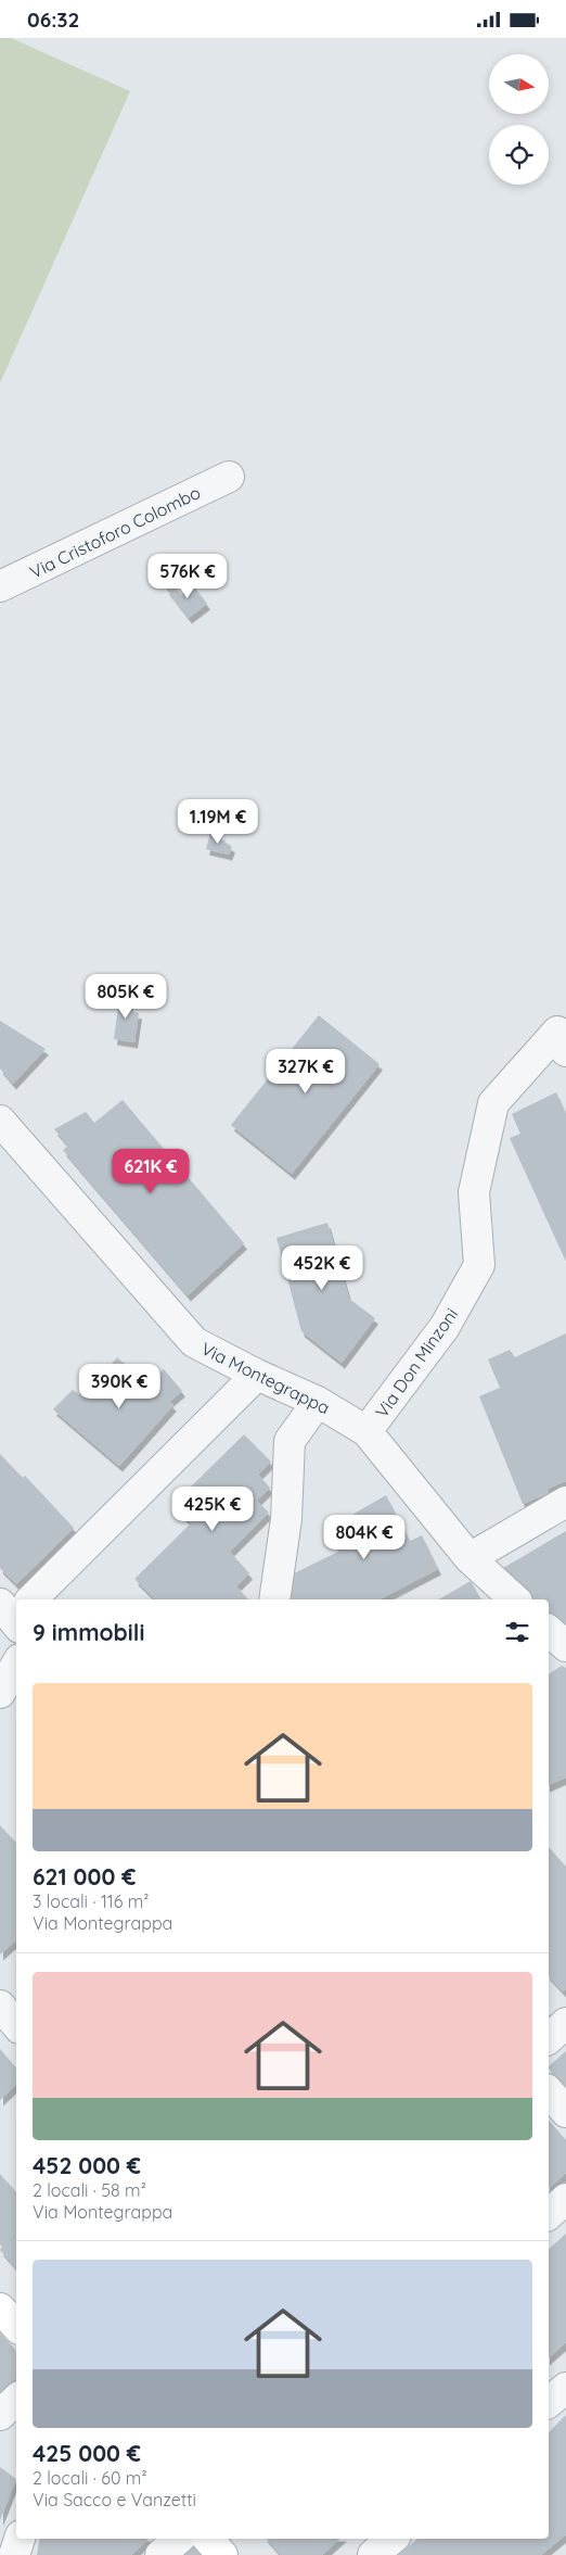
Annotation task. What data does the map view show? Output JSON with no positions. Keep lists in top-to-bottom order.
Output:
{
  "streets": {
    "street": ["Via Cristoforo Colombo", "Via Don Minzoni", "Via Montegrappa"]
  },
  "crossings": [
    ["Via Don Minzoni", "Via Montegrappa"]
  ],
  "north": "right",
  "page": {
    "status": "06:32",
    "price": [
      "576K €",
      "1.19M €",
      "805K €",
      "327K €",
      "621K €",
      "452K €",
      "390K €",
      "425K €",
      "804K €"
    ],
    "heading": "9 immobili",
    "list": [
      {
        "name": "621 000 €",
        "note": "3 locali · 116 m² · Via Montegrappa"
      },
      {
        "name": "452 000 €",
        "note": "2 locali · 58 m² · Via Montegrappa"
      },
      {
        "name": "425 000 €",
        "note": "2 locali · 60 m² · Via Sacco e Vanzetti"
      }
    ]
  }
}
